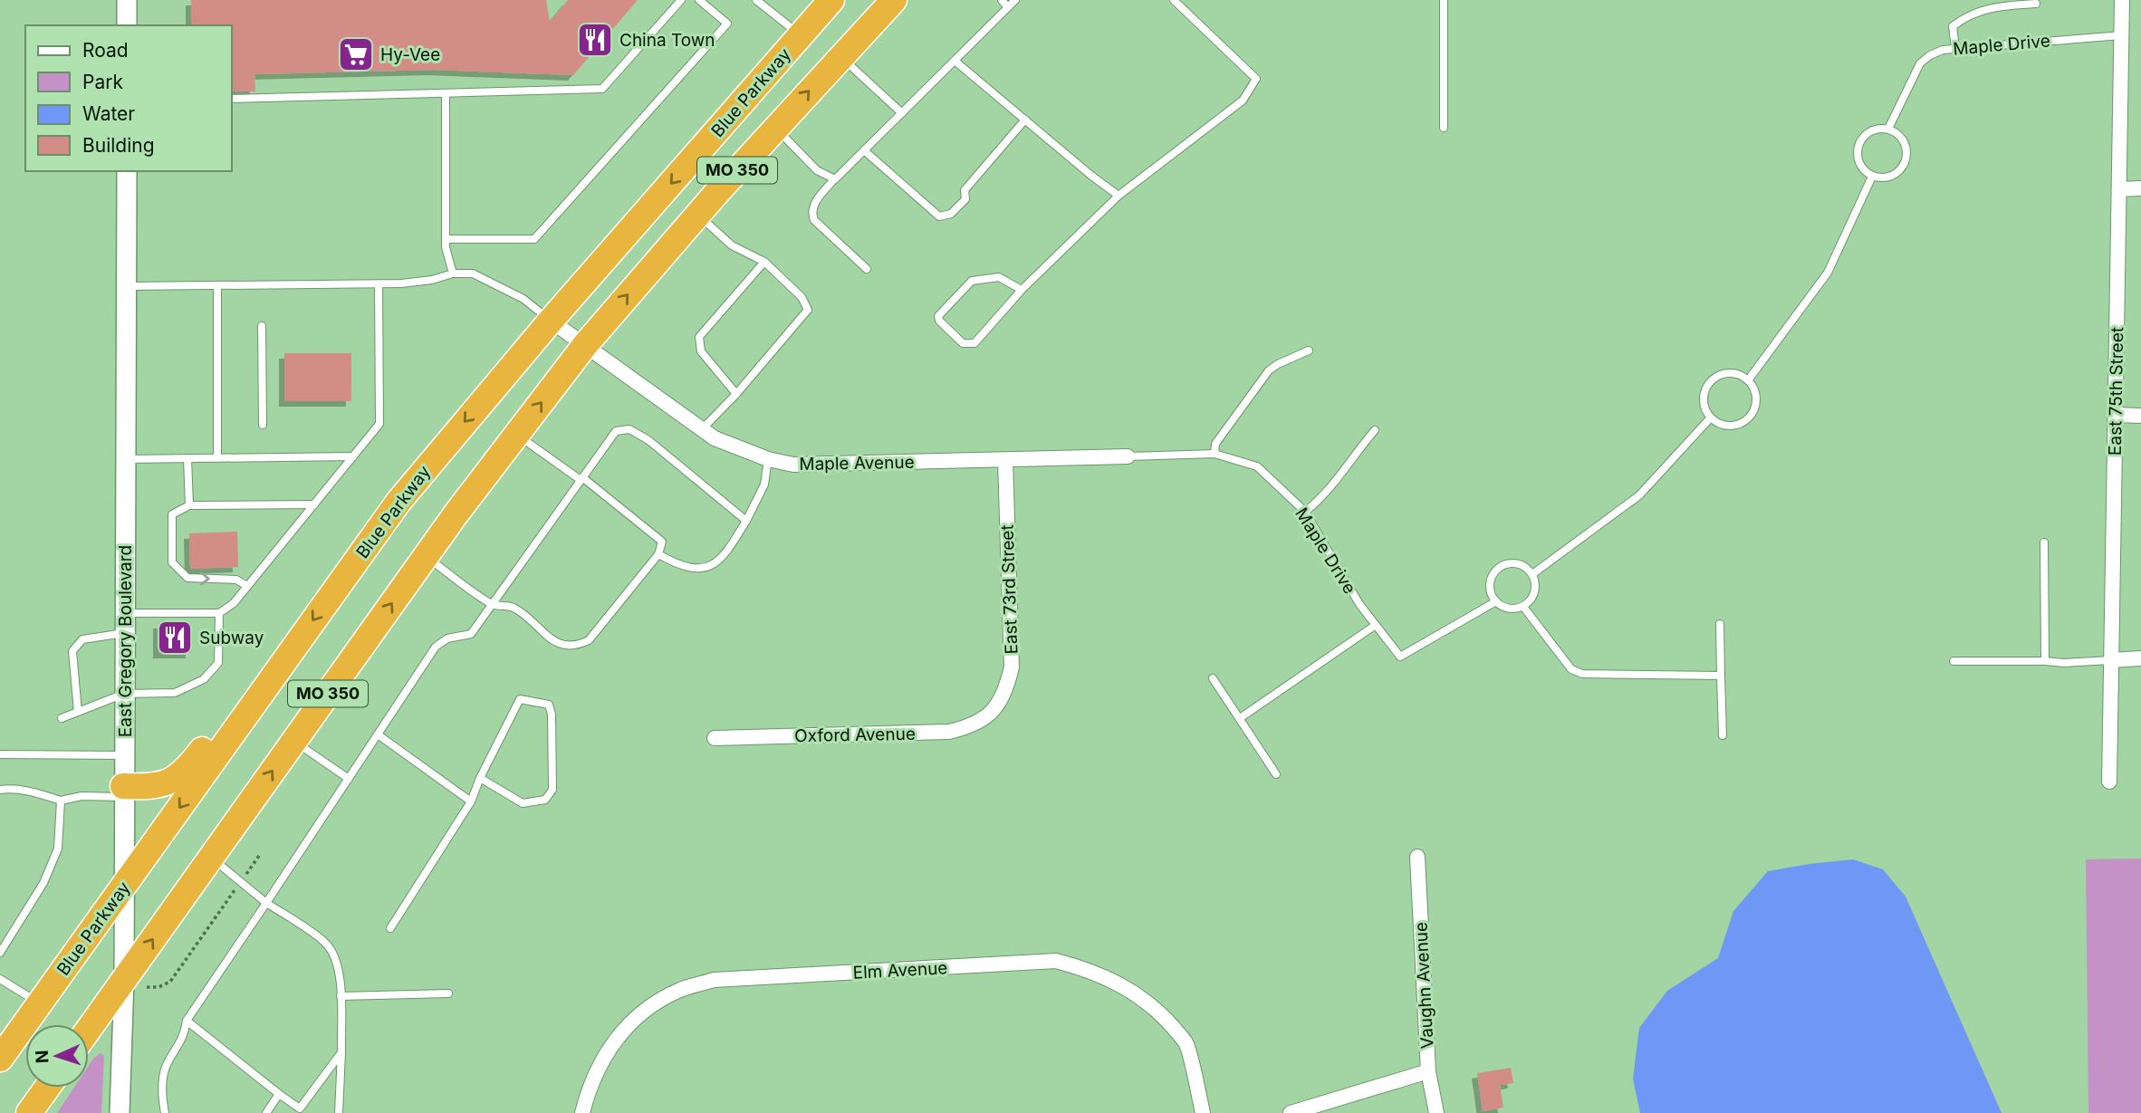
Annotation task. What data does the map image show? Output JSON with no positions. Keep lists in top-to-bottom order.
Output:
{
  "streets": {
    "highway": ["Blue Parkway", "MO 350"],
    "main road": ["East Gregory Boulevard"],
    "street": [
      "East 75th Street",
      "Maple Avenue",
      "East 73rd Street",
      "Oxford Avenue",
      "Elm Avenue",
      "Vaughn Avenue"
    ],
    "lane": ["Maple Drive"]
  },
  "crossings": [
    ["Maple Drive", "East 75th Street"],
    ["Maple Drive", "Maple Avenue"],
    ["Blue Parkway", "Maple Avenue"],
    ["Blue Parkway", "East Gregory Boulevard"],
    ["MO 350", "Maple Avenue"],
    ["MO 350", "East Gregory Boulevard"],
    ["Maple Avenue", "East 73rd Street"],
    ["East 73rd Street", "Oxford Avenue"]
  ],
  "places": {
    "restaurant": ["China Town", "Subway"],
    "supermarket": ["Hy-Vee"]
  },
  "legend": [
    "Road",
    "Park",
    "Water",
    "Building"
  ],
  "north": "left"
}
